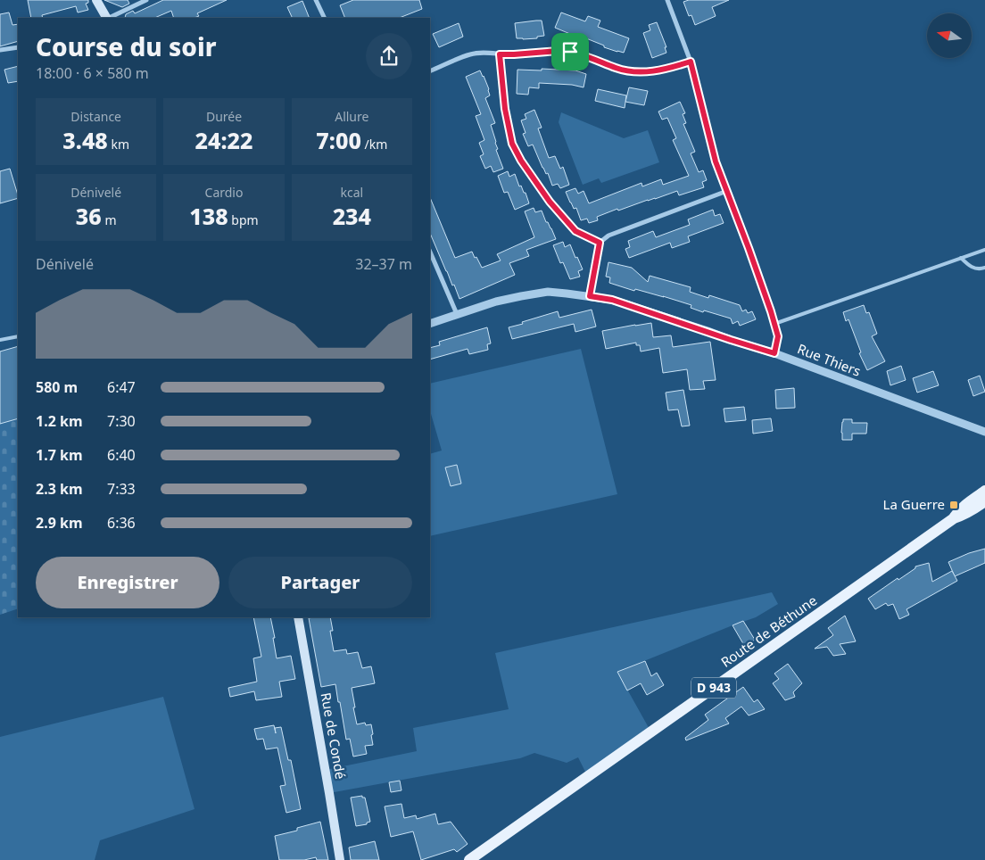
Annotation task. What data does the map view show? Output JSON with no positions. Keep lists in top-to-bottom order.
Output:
{
  "streets": {
    "main road": ["Route de Béthune", "D 943", "Rue de Condé"],
    "street": ["Rue Thiers"]
  },
  "places": {
    "transit": ["La Guerre"]
  },
  "north": "left",
  "page": {
    "heading": ["Course du soir", "18:00 · 6 × 580 m"],
    "stats": [
      ["Distance", "3.48 km"],
      ["Durée", "24:22"],
      ["Allure", "7:00 /km"],
      ["Dénivelé", "36 m"],
      ["Cardio", "138 bpm"],
      ["kcal", "234"]
    ],
    "chart": ["Dénivelé", "32–37 m"],
    "list": [
      {
        "name": "580 m",
        "note": "6:47"
      },
      {
        "name": "1.2 km",
        "note": "7:30"
      },
      {
        "name": "1.7 km",
        "note": "6:40"
      },
      {
        "name": "2.3 km",
        "note": "7:33"
      },
      {
        "name": "2.9 km",
        "note": "6:36"
      }
    ],
    "buttons": ["Enregistrer", "Partager"]
  }
}
